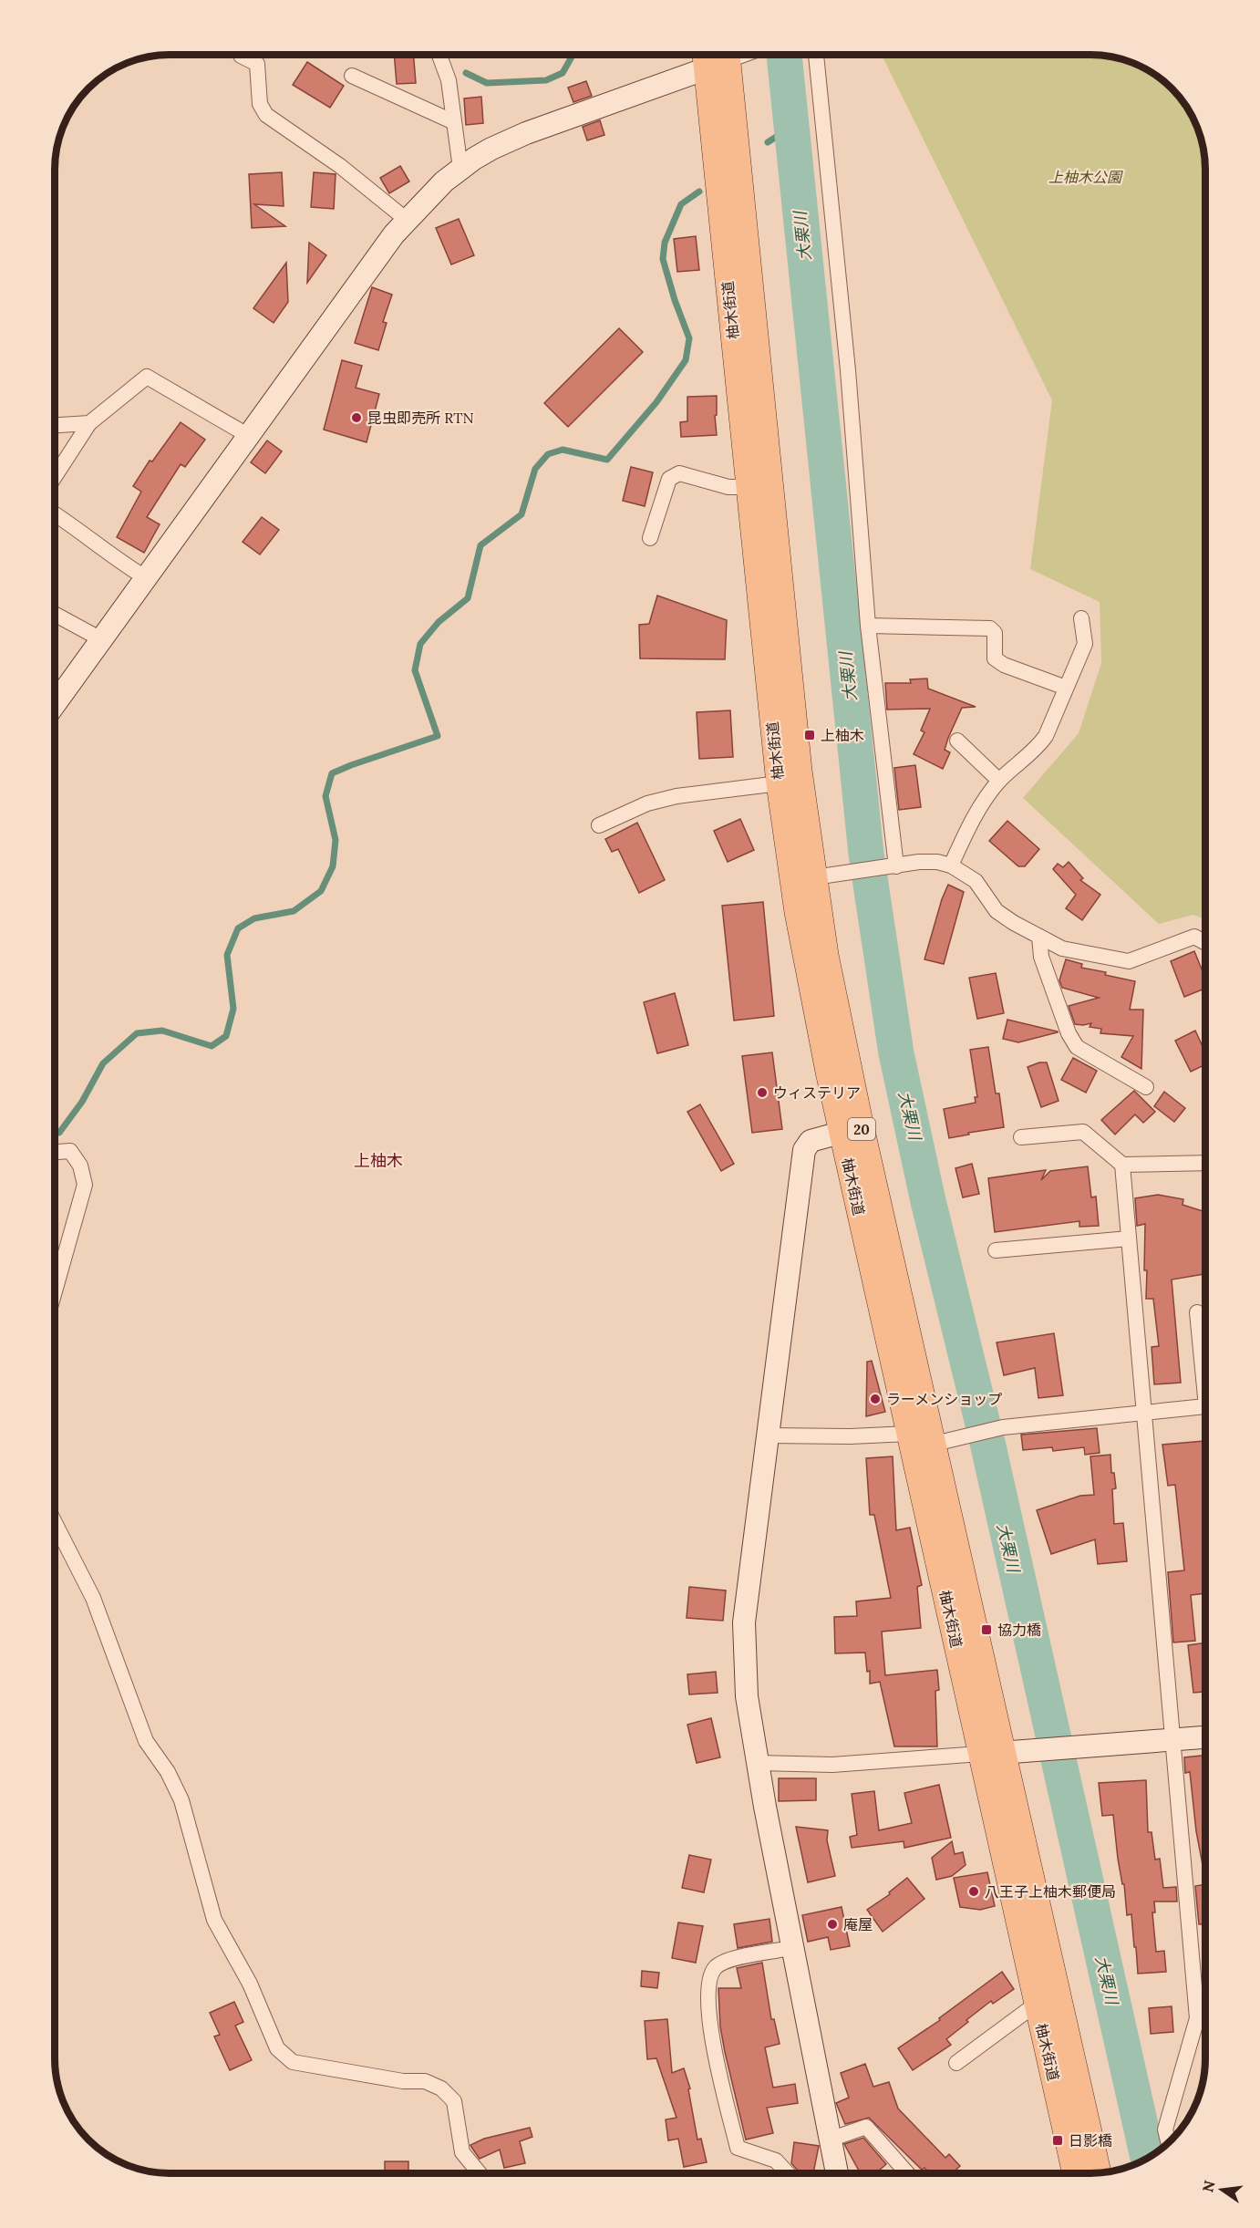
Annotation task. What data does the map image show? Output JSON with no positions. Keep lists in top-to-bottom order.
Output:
{
  "streets": {
    "main road": ["柚木街道", "20"]
  },
  "districts": ["上柚木"],
  "water": ["大栗川"],
  "parks": ["上柚木公園"],
  "places": {
    "other": [
      "昆虫即売所 RTN",
      "ウィステリア",
      "ラーメンショップ",
      "八王子上柚木郵便局",
      "庵屋"
    ],
    "transit": ["上柚木", "協力橋", "日影橋"]
  },
  "north": "left"
}
